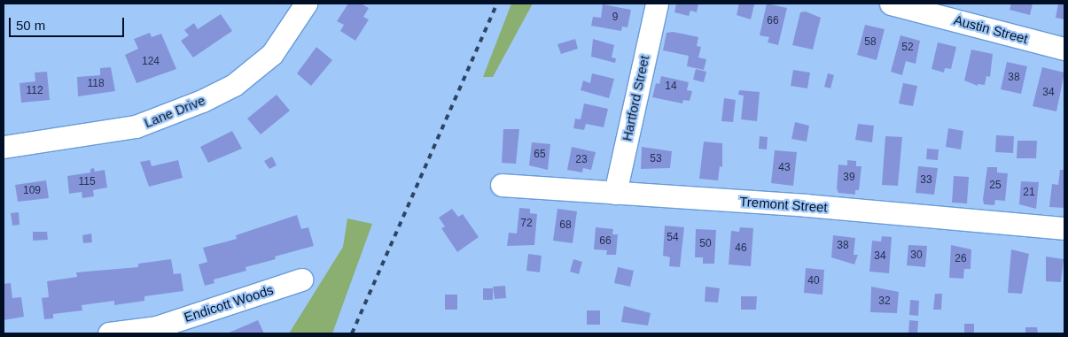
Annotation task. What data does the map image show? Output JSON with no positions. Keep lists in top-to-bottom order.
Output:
{
  "streets": {
    "street": [
      "Austin Street",
      "Hartford Street",
      "Lane Drive",
      "Tremont Street",
      "Endicott Woods"
    ]
  },
  "crossings": [
    ["Hartford Street", "Tremont Street"]
  ],
  "house_numbers": [
    "9",
    "66",
    "58",
    "52",
    "124",
    "38",
    "118",
    "14",
    "112",
    "34",
    "65",
    "53",
    "23",
    "43",
    "39",
    "33",
    "115",
    "25",
    "109",
    "21",
    "72",
    "68",
    "54",
    "66",
    "50",
    "38",
    "46",
    "30",
    "34",
    "26",
    "40",
    "32"
  ],
  "scale_bar": "50 m"
}
